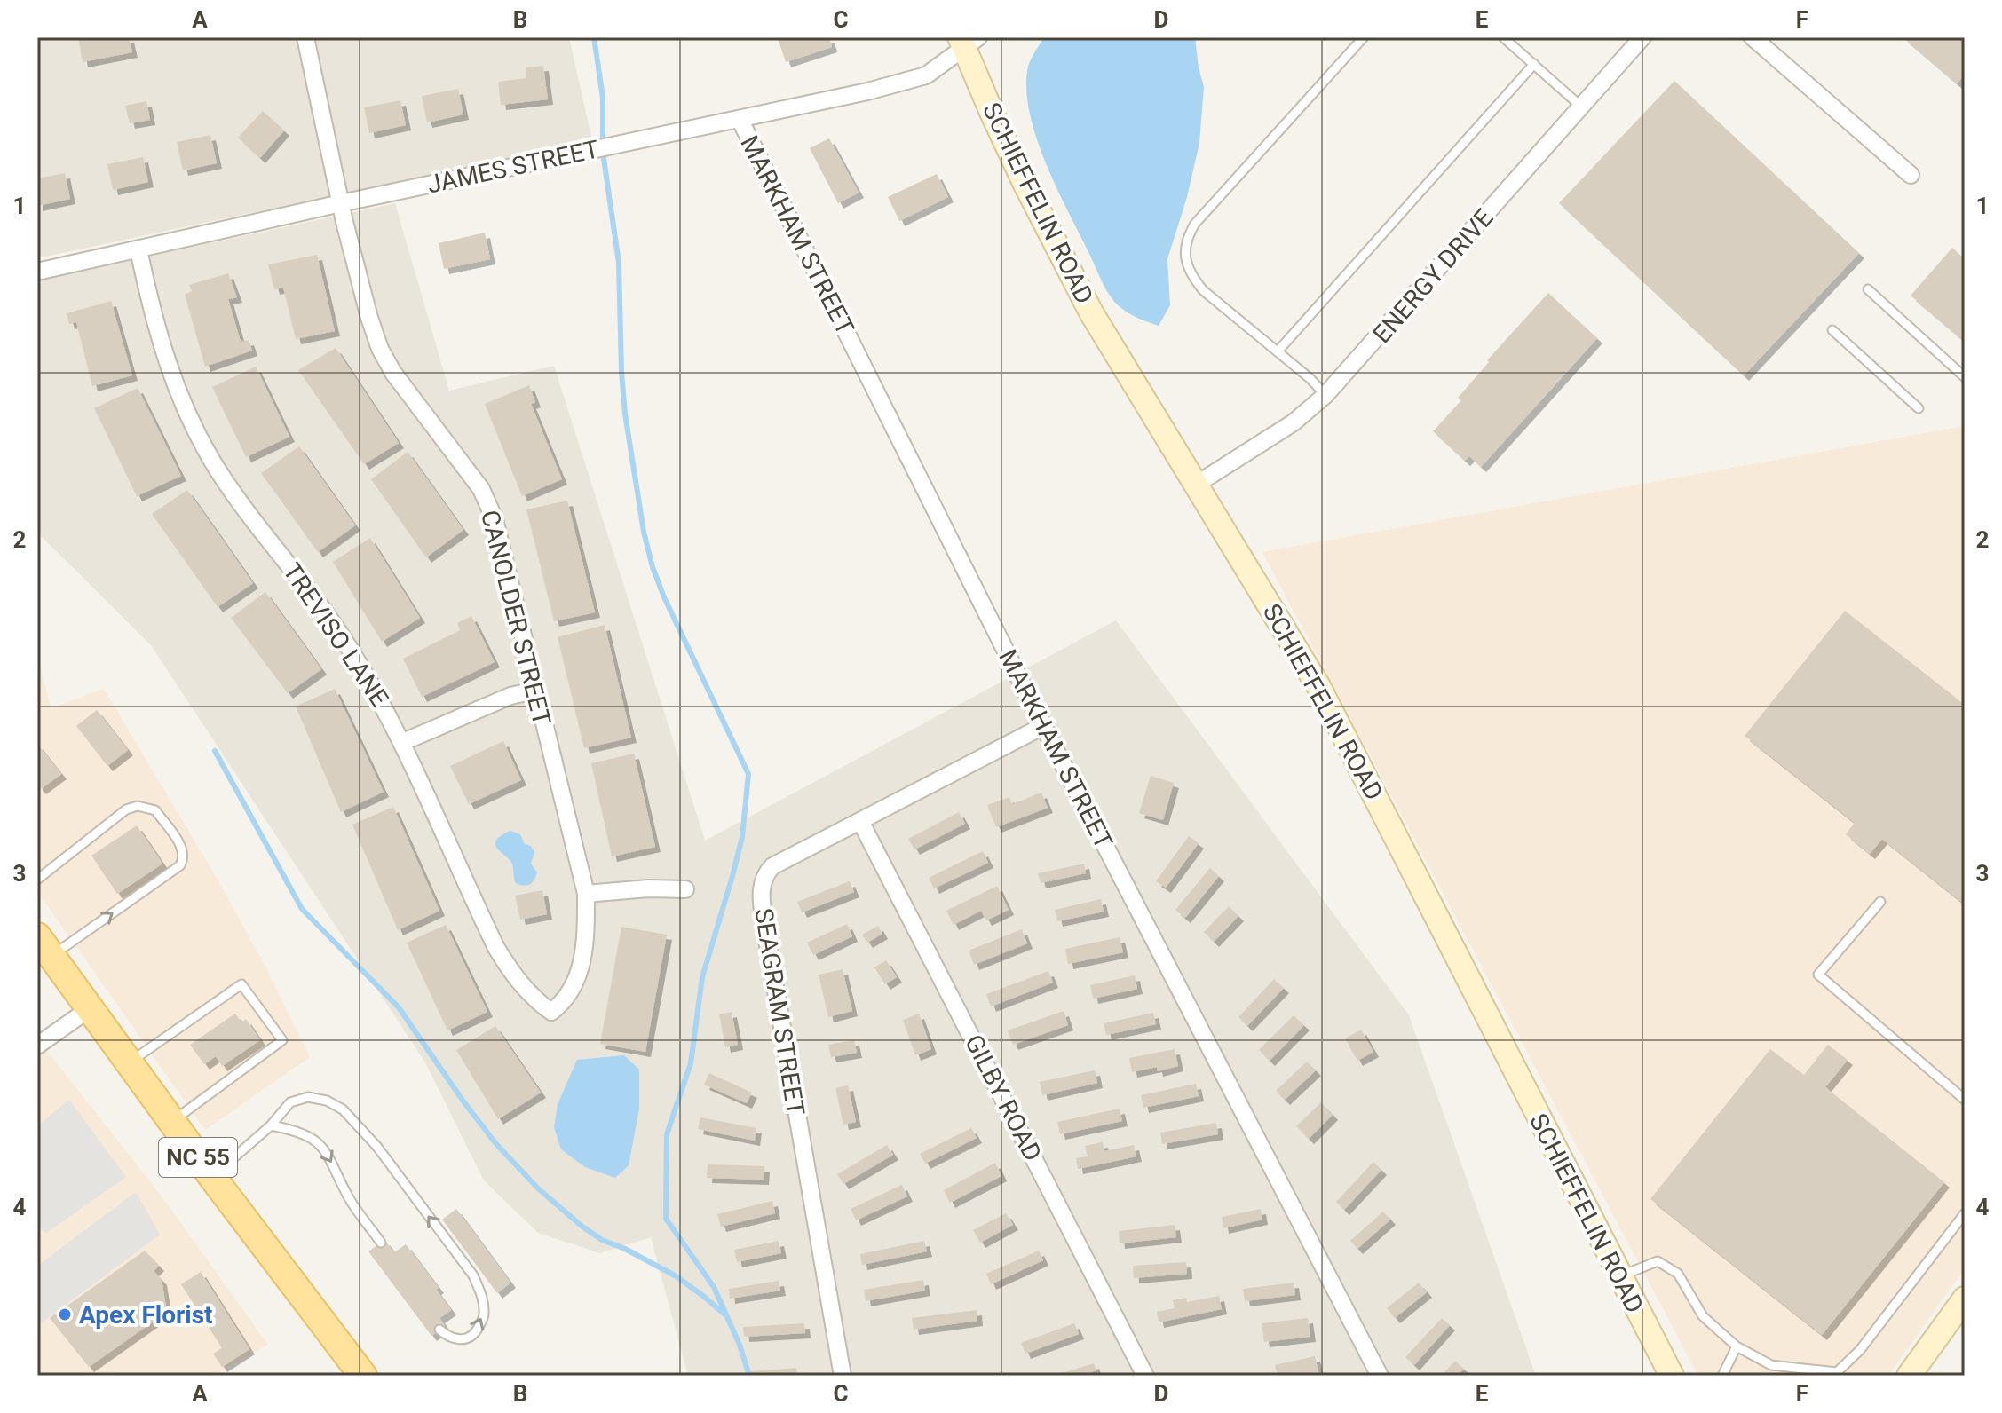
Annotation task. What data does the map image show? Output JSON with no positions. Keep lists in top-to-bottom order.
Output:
{
  "streets": {
    "main road": ["NC 55"],
    "street": [
      "JAMES STREET",
      "SCHIEFFELIN ROAD",
      "MARKHAM STREET",
      "ENERGY DRIVE",
      "CANOLDER STREET",
      "TREVISO LANE",
      "SEAGRAM STREET",
      "GILBY ROAD"
    ]
  },
  "crossings": [
    ["JAMES STREET", "SCHIEFFELIN ROAD"],
    ["JAMES STREET", "MARKHAM STREET"],
    ["JAMES STREET", "CANOLDER STREET"],
    ["JAMES STREET", "TREVISO LANE"],
    ["SCHIEFFELIN ROAD", "ENERGY DRIVE"],
    ["MARKHAM STREET", "SEAGRAM STREET"],
    ["CANOLDER STREET", "TREVISO LANE"],
    ["SEAGRAM STREET", "GILBY ROAD"]
  ],
  "places": ["Apex Florist"],
  "grid": {
    "columns": [
      "A",
      "B",
      "C",
      "D",
      "E",
      "F"
    ],
    "rows": [
      "1",
      "2",
      "3",
      "4"
    ]
  }
}
